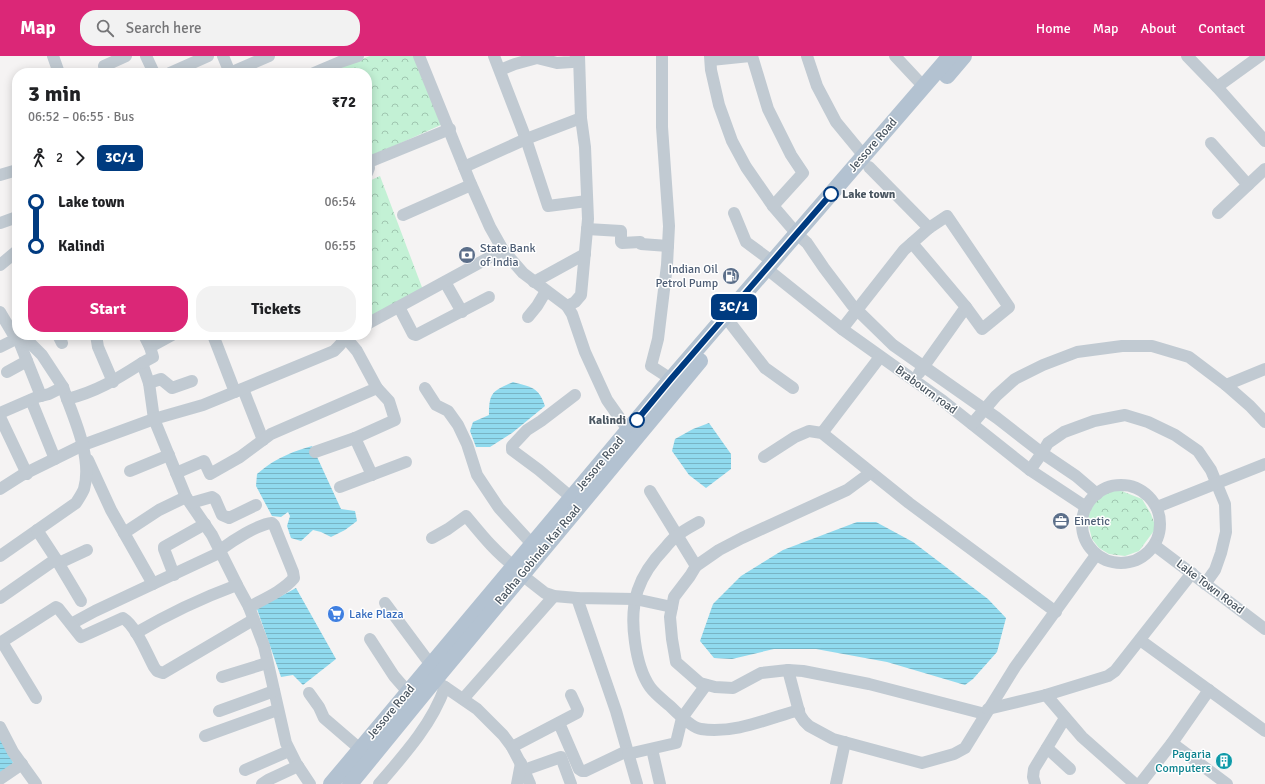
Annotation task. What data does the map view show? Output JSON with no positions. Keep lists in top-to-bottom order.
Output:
{
  "streets": {
    "main road": ["Jessore Road", "Radha Gobinda Kar Road"],
    "street": ["Brabourn road", "Lake Town Road"]
  },
  "crossings": [
    ["Jessore Road", "Brabourn road"],
    ["Jessore Road", "Radha Gobinda Kar Road"],
    ["Brabourn road", "Lake Town Road"]
  ],
  "places": {
    "other": ["Lake town", "Kalindi"],
    "bank": ["State Bank of India"],
    "fuel station": ["Indian Oil Petrol Pump"],
    "office": ["Einetic"],
    "supermarket": ["Lake Plaza"],
    "building": ["Pagaria Computers"]
  },
  "lines": ["bus line 3C/1"],
  "page": {
    "header": "Map",
    "search": "Search here",
    "nav": [
      "Home",
      "Map",
      "About",
      "Contact"
    ],
    "on_map": "3C/1",
    "heading": ["3 min", "06:52 – 06:55 · Bus", "₹72"],
    "legs": ["2", "3C/1"],
    "list": [
      {
        "name": "Lake town",
        "value": "06:54"
      },
      {
        "name": "Kalindi",
        "value": "06:55"
      }
    ],
    "buttons": ["Start", "Tickets"]
  }
}
